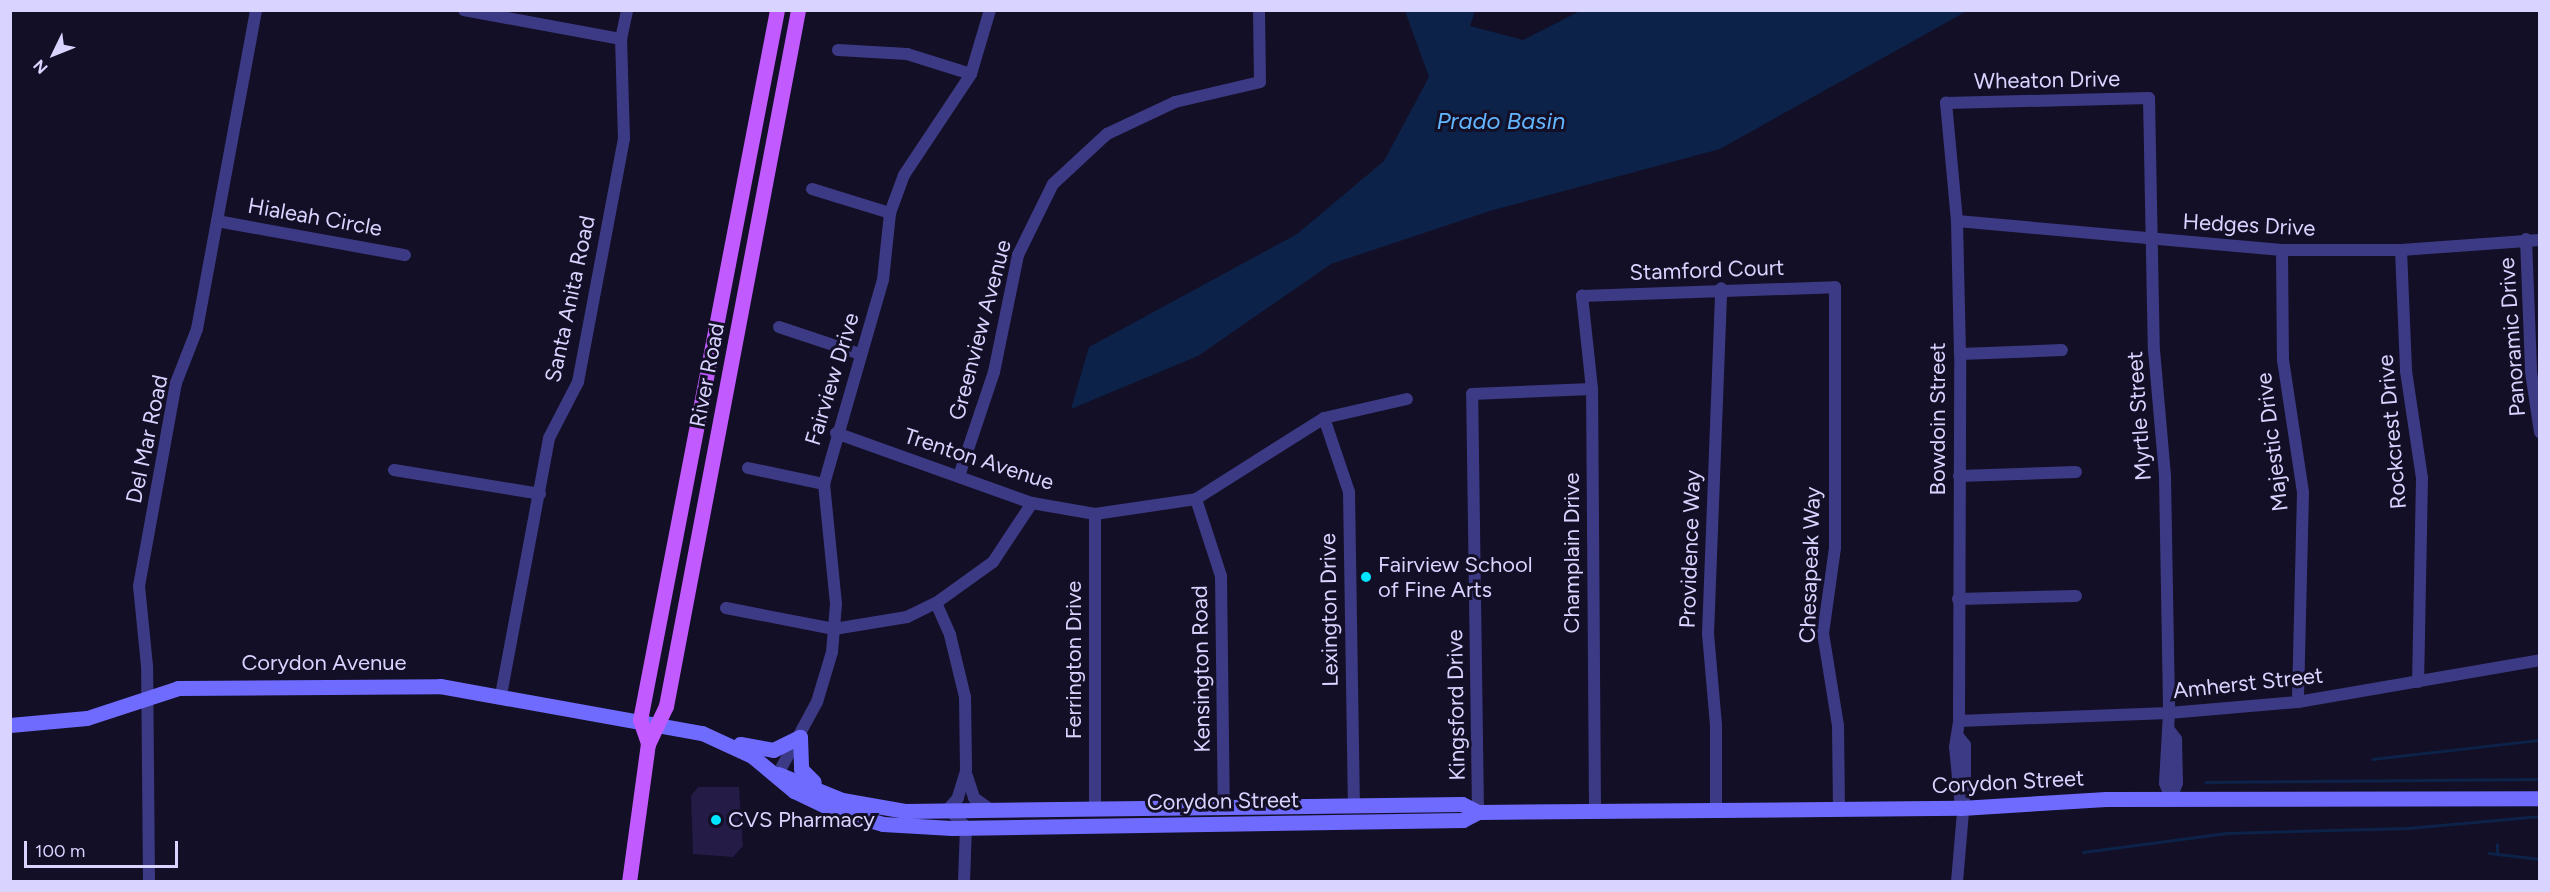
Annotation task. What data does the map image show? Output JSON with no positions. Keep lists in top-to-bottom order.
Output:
{
  "streets": {
    "main road": ["River Road", "Corydon Avenue", "Corydon Street"],
    "street": [
      "Wheaton Drive",
      "Hialeah Circle",
      "Hedges Drive",
      "Stamford Court",
      "Santa Anita Road",
      "Greenview Avenue",
      "Panoramic Drive",
      "Fairview Drive",
      "Myrtle Street",
      "Bowdoin Street",
      "Rockcrest Drive",
      "Del Mar Road",
      "Majestic Drive",
      "Trenton Avenue",
      "Providence Way",
      "Champlain Drive",
      "Chesapeak Way",
      "Lexington Drive",
      "Ferrington Drive",
      "Kensington Road",
      "Amherst Street",
      "Kingsford Drive"
    ]
  },
  "crossings": [
    ["Wheaton Drive", "Myrtle Street"],
    ["Wheaton Drive", "Bowdoin Street"],
    ["Hialeah Circle", "Del Mar Road"],
    ["Hedges Drive", "Panoramic Drive"],
    ["Hedges Drive", "Myrtle Street"],
    ["Hedges Drive", "Bowdoin Street"],
    ["Hedges Drive", "Rockcrest Drive"],
    ["Hedges Drive", "Majestic Drive"],
    ["Stamford Court", "Providence Way"],
    ["Stamford Court", "Champlain Drive"],
    ["Stamford Court", "Chesapeak Way"],
    ["Santa Anita Road", "Corydon Avenue"],
    ["Greenview Avenue", "Trenton Avenue"],
    ["River Road", "Corydon Avenue"],
    ["River Road", "Corydon Street"],
    ["Fairview Drive", "Trenton Avenue"],
    ["Fairview Drive", "Corydon Street"],
    ["Myrtle Street", "Amherst Street"],
    ["Myrtle Street", "Corydon Street"],
    ["Bowdoin Street", "Amherst Street"],
    ["Bowdoin Street", "Corydon Street"],
    ["Rockcrest Drive", "Amherst Street"],
    ["Del Mar Road", "Corydon Avenue"],
    ["Majestic Drive", "Amherst Street"],
    ["Trenton Avenue", "Lexington Drive"],
    ["Trenton Avenue", "Ferrington Drive"],
    ["Trenton Avenue", "Kensington Road"],
    ["Providence Way", "Corydon Street"],
    ["Champlain Drive", "Kingsford Drive"],
    ["Champlain Drive", "Corydon Street"],
    ["Chesapeak Way", "Corydon Street"],
    ["Lexington Drive", "Corydon Street"],
    ["Ferrington Drive", "Corydon Street"],
    ["Corydon Avenue", "Corydon Street"],
    ["Kensington Road", "Corydon Street"],
    ["Kingsford Drive", "Corydon Street"]
  ],
  "water": ["Prado Basin"],
  "places": ["Fairview School of Fine Arts", "CVS Pharmacy"],
  "scale_bar": "100 m",
  "north": "bottom left"
}
